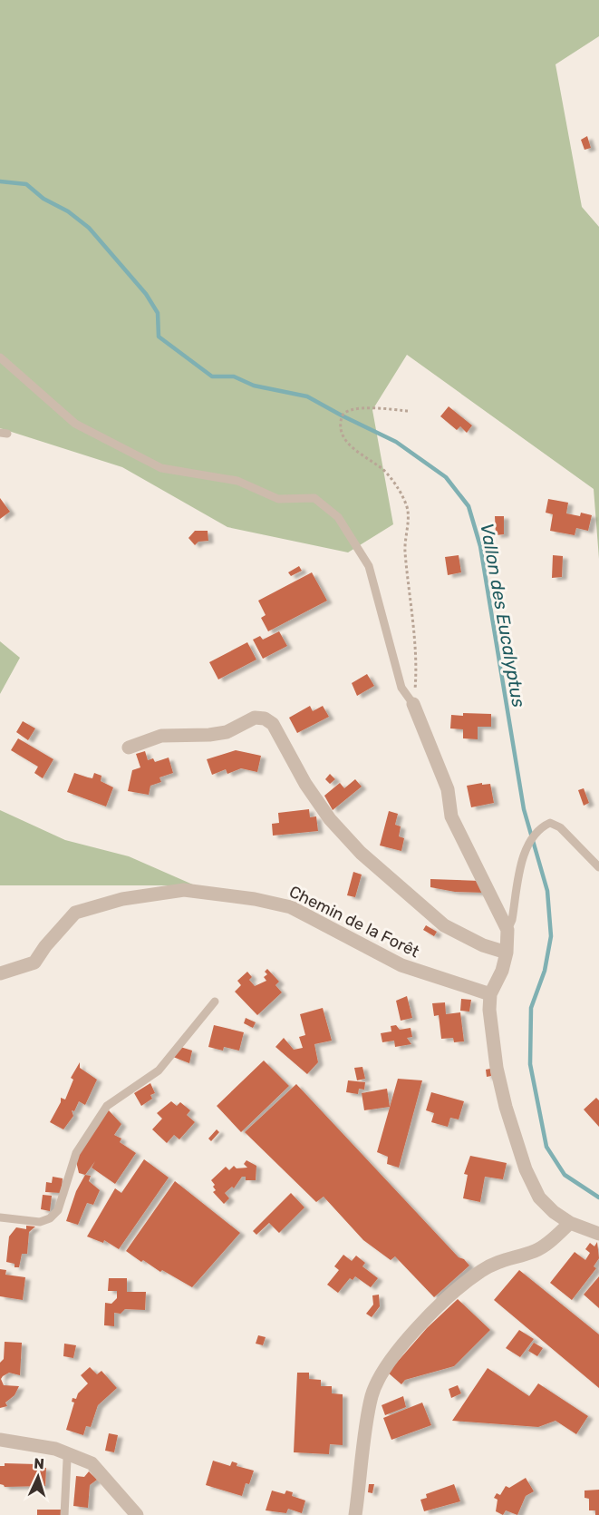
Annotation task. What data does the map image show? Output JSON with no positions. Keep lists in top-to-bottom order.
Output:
{
  "streets": {
    "street": ["Chemin de la Forêt"]
  },
  "water": ["Vallon des Eucalyptus"],
  "north": "top"
}
